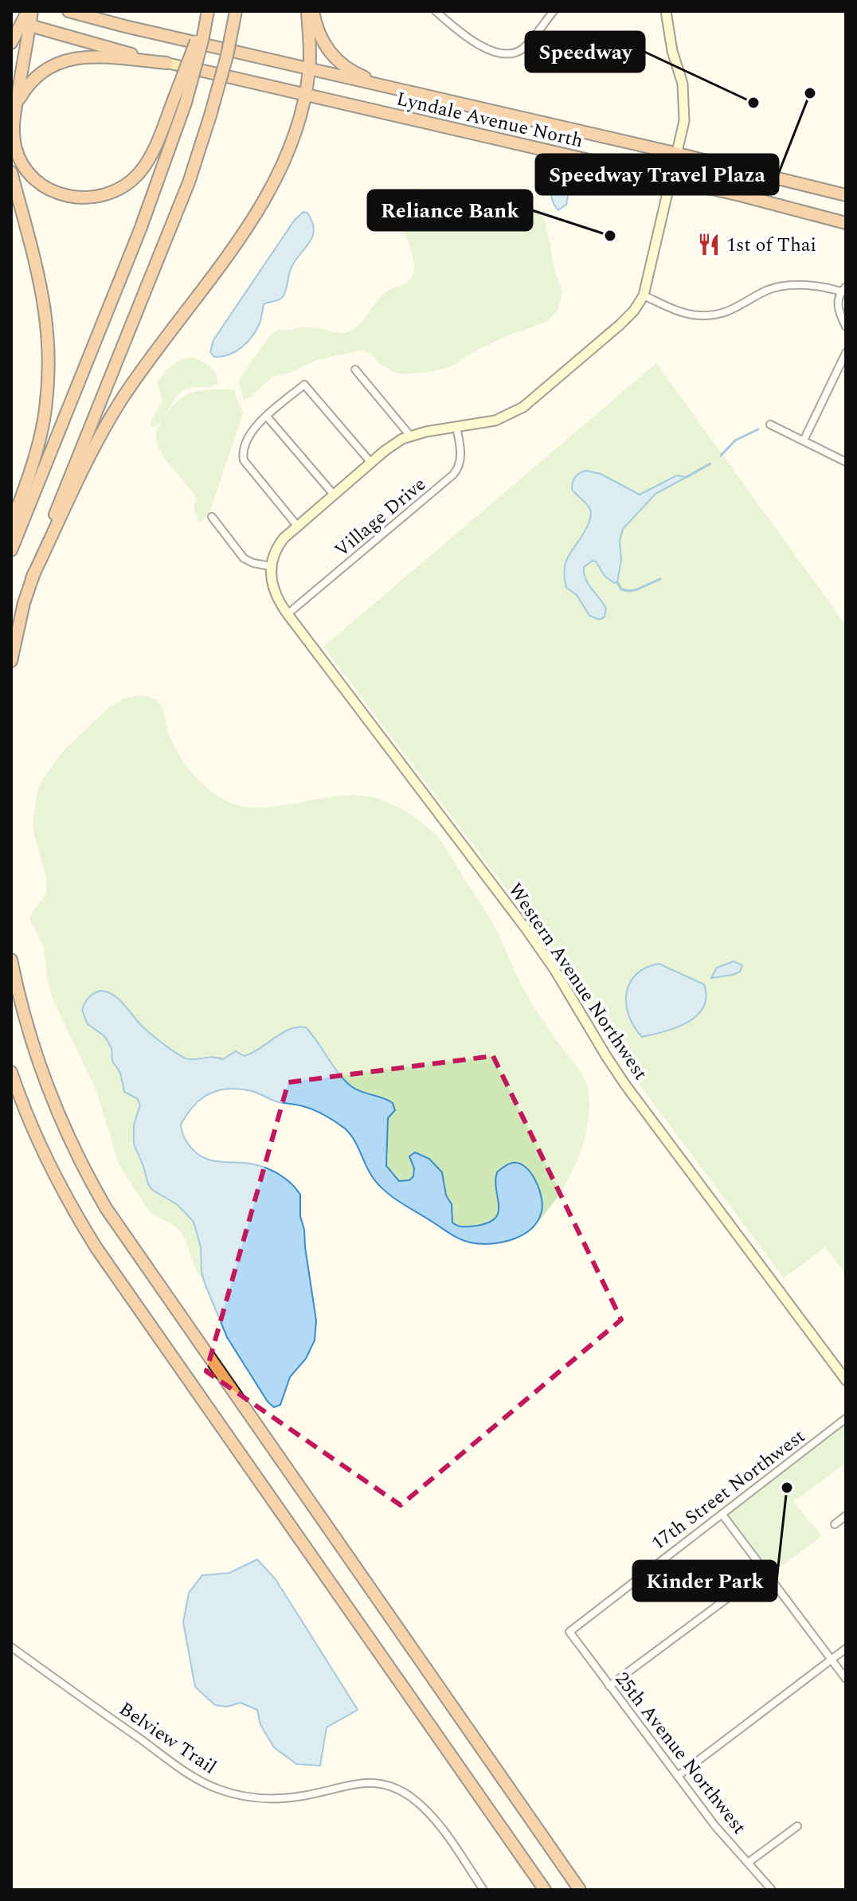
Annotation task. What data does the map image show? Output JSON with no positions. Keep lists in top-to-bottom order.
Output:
{
  "streets": {
    "highway": ["Lyndale Avenue North"],
    "street": [
      "Village Drive",
      "Western Avenue Northwest",
      "17th Street Northwest",
      "Belview Trail",
      "25th Avenue Northwest"
    ]
  },
  "crossings": [
    ["Village Drive", "Western Avenue Northwest"],
    ["17th Street Northwest", "25th Avenue Northwest"]
  ],
  "places": {
    "other": [
      "Speedway Travel Plaza",
      "Speedway",
      "Reliance Bank",
      "Kinder Park"
    ],
    "restaurant": ["1st of Thai"]
  }
}
